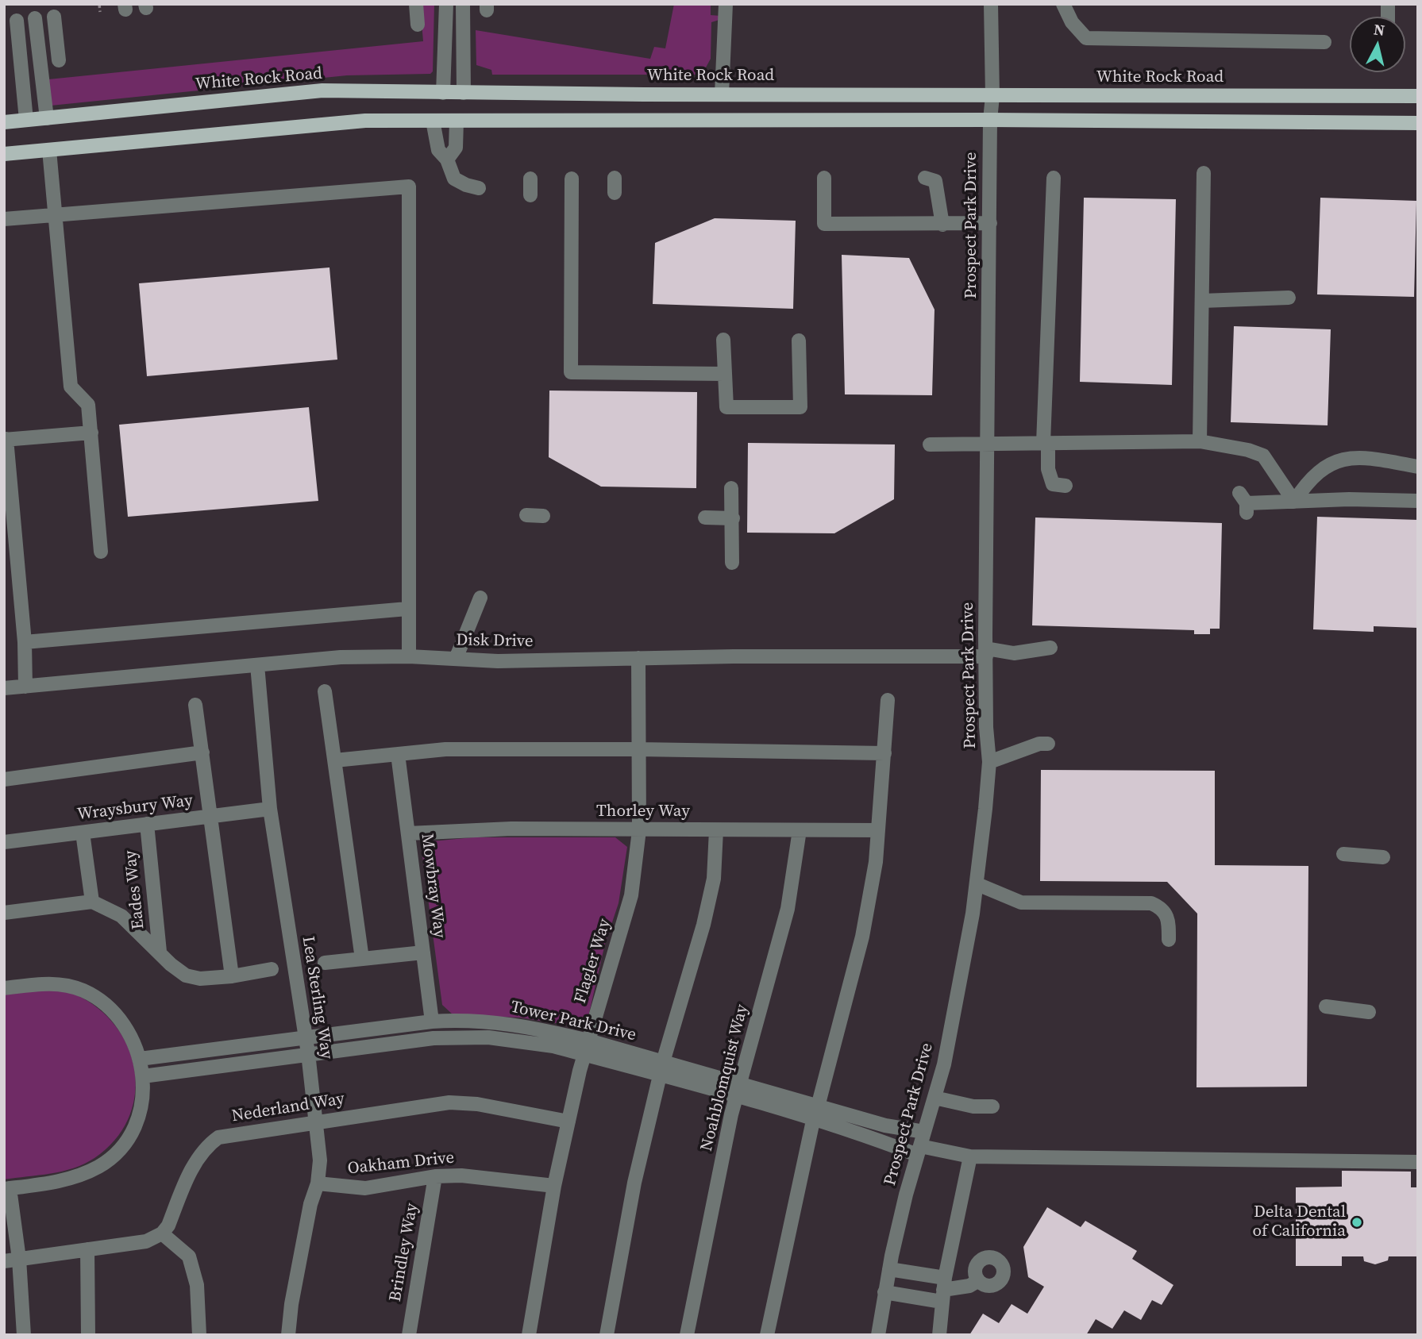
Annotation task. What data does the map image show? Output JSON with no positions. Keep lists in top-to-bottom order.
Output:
{
  "streets": {
    "main road": ["White Rock Road"],
    "street": [
      "Prospect Park Drive",
      "Disk Drive",
      "Wraysbury Way",
      "Thorley Way",
      "Mowbray Way",
      "Eades Way",
      "Flagler Way",
      "Lea Sterling Way",
      "Tower Park Drive",
      "Noahblomquist Way",
      "Nederland Way",
      "Oakham Drive",
      "Brindley Way"
    ]
  },
  "crossings": [
    ["White Rock Road", "Prospect Park Drive"],
    ["Prospect Park Drive", "Disk Drive"],
    ["Prospect Park Drive", "Tower Park Drive"],
    ["Disk Drive", "Flagler Way"],
    ["Disk Drive", "Lea Sterling Way"],
    ["Wraysbury Way", "Eades Way"],
    ["Wraysbury Way", "Lea Sterling Way"],
    ["Thorley Way", "Mowbray Way"],
    ["Thorley Way", "Flagler Way"],
    ["Thorley Way", "Noahblomquist Way"],
    ["Mowbray Way", "Tower Park Drive"],
    ["Flagler Way", "Tower Park Drive"],
    ["Flagler Way", "Nederland Way"],
    ["Flagler Way", "Oakham Drive"],
    ["Lea Sterling Way", "Tower Park Drive"],
    ["Lea Sterling Way", "Nederland Way"],
    ["Lea Sterling Way", "Oakham Drive"],
    ["Tower Park Drive", "Noahblomquist Way"],
    ["Oakham Drive", "Brindley Way"]
  ],
  "places": ["Delta Dental of California"],
  "north": "top"
}
